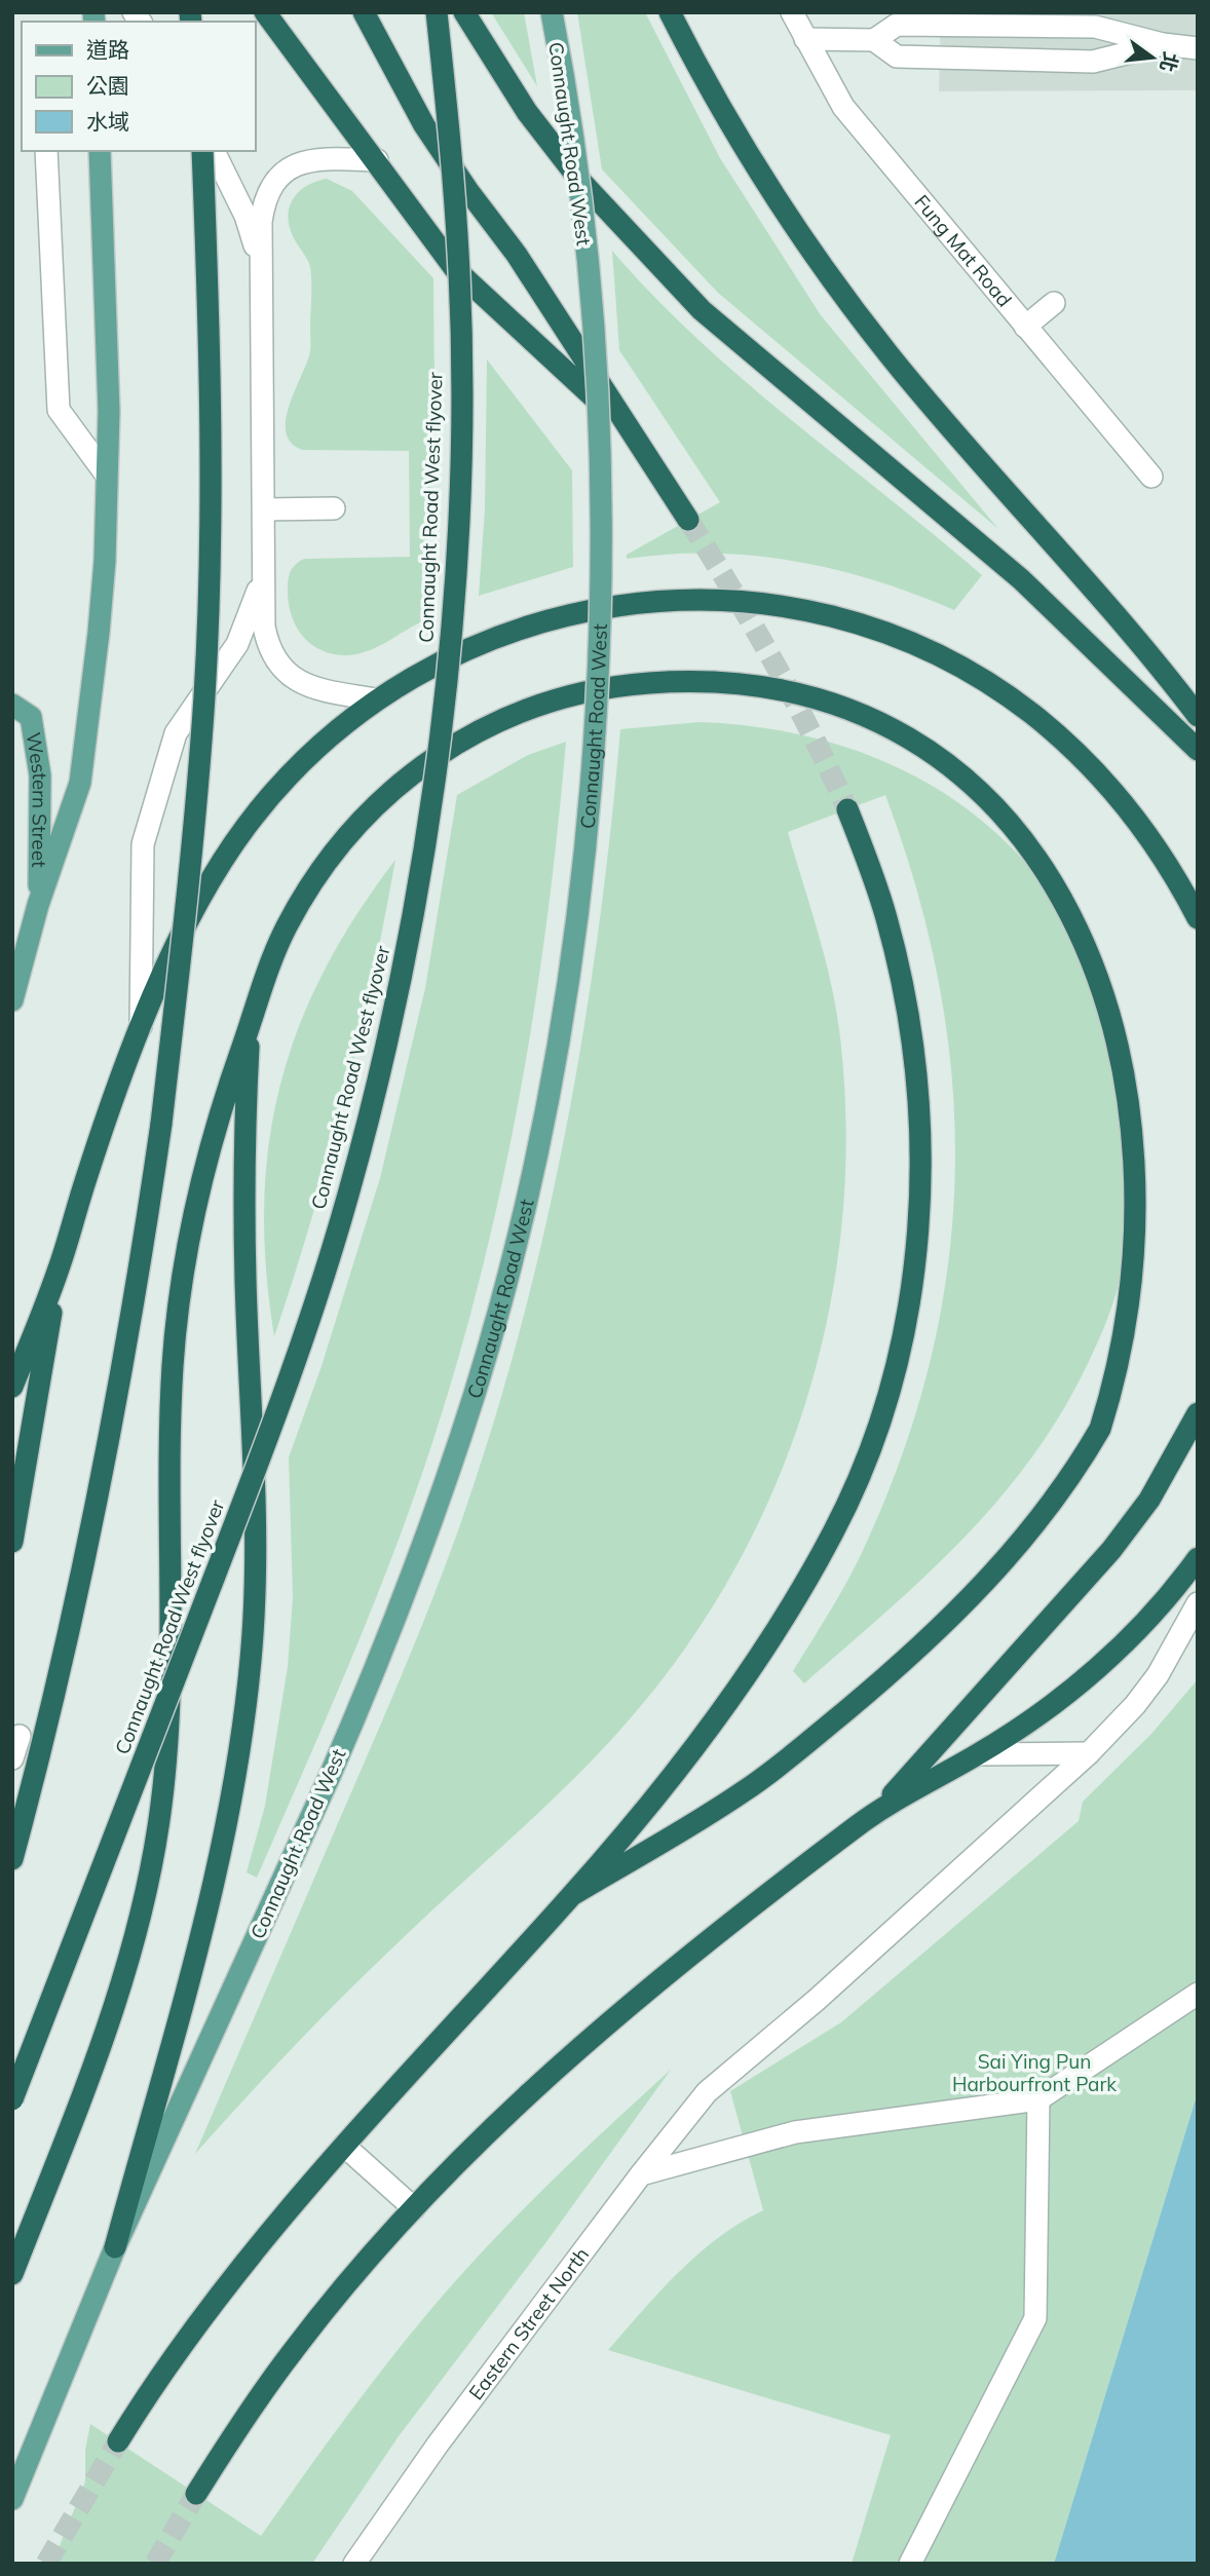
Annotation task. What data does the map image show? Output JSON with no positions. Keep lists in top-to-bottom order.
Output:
{
  "streets": {
    "highway": ["Connaught Road West flyover"],
    "main road": ["Connaught Road West", "Western Street"],
    "street": ["Fung Mat Road", "Eastern Street North"]
  },
  "parks": ["Sai Ying Pun Harbourfront Park"],
  "legend": ["道路", "公園", "水域"],
  "north": "right"
}
